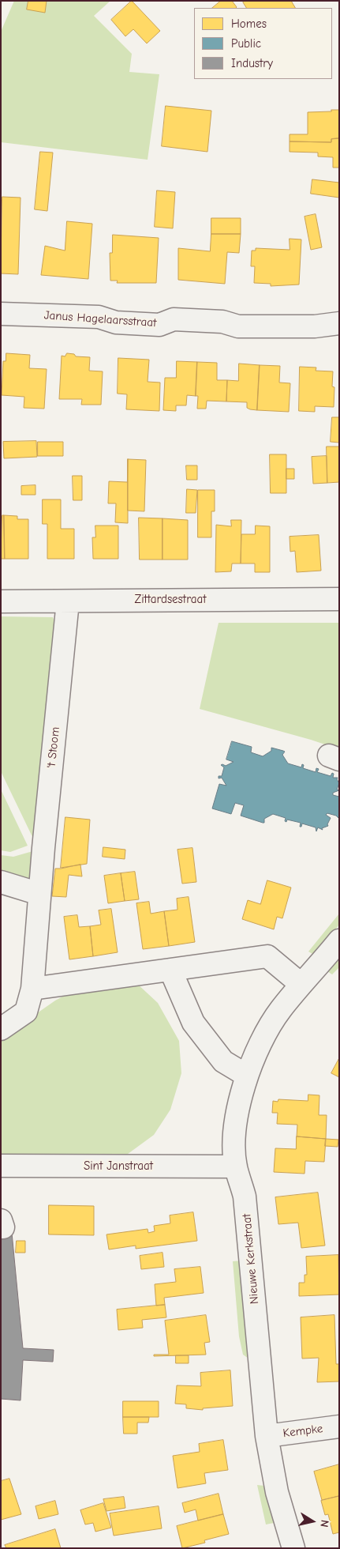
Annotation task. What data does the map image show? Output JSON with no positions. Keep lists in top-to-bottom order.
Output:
{
  "streets": {
    "street": [
      "Janus Hagelaarsstraat",
      "Zittardsestraat",
      "'t Stoom",
      "Sint Janstraat",
      "Nieuwe Kerkstraat",
      "Kempke"
    ]
  },
  "crossings": [
    ["Zittardsestraat", "'t Stoom"],
    ["Sint Janstraat", "Nieuwe Kerkstraat"],
    ["Nieuwe Kerkstraat", "Kempke"]
  ],
  "legend": ["Homes", "Public", "Industry"],
  "north": "right"
}
